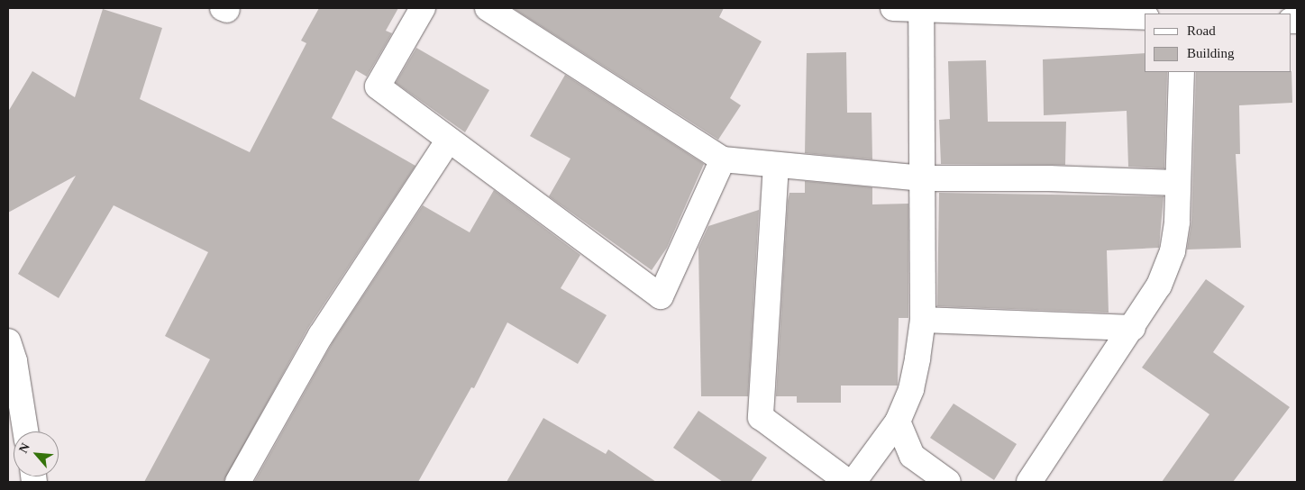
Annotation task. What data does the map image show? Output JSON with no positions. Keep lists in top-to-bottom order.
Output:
{
  "legend": ["Road", "Building"],
  "north": "top left"
}
